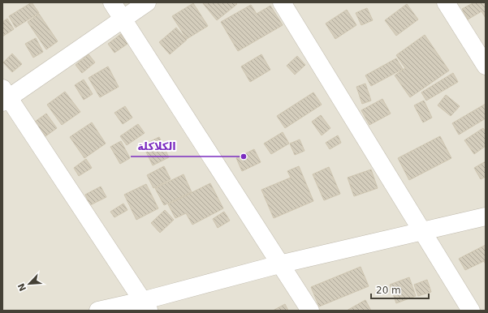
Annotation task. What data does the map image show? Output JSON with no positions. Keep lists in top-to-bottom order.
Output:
{
  "places": ["الكلاكلة"],
  "scale_bar": "20 m",
  "north": "bottom left"
}
